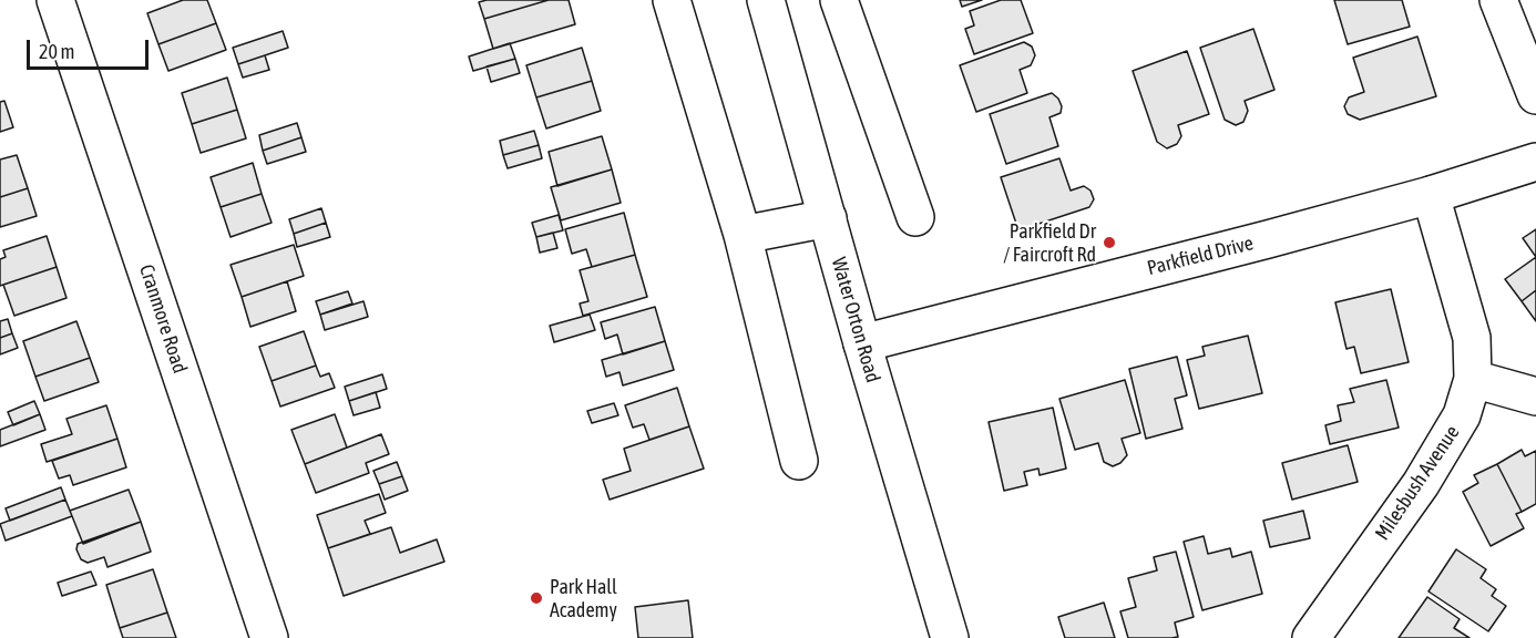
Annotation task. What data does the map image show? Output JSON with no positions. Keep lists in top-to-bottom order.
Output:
{
  "streets": {
    "street": [
      "Parkfield Drive",
      "Cranmore Road",
      "Water Orton Road",
      "Milesbush Avenue"
    ]
  },
  "crossings": [
    ["Parkfield Drive", "Water Orton Road"],
    ["Parkfield Drive", "Milesbush Avenue"]
  ],
  "places": ["Parkfield Dr / Faircroft Rd", "Park Hall Academy"],
  "scale_bar": "20 m"
}
